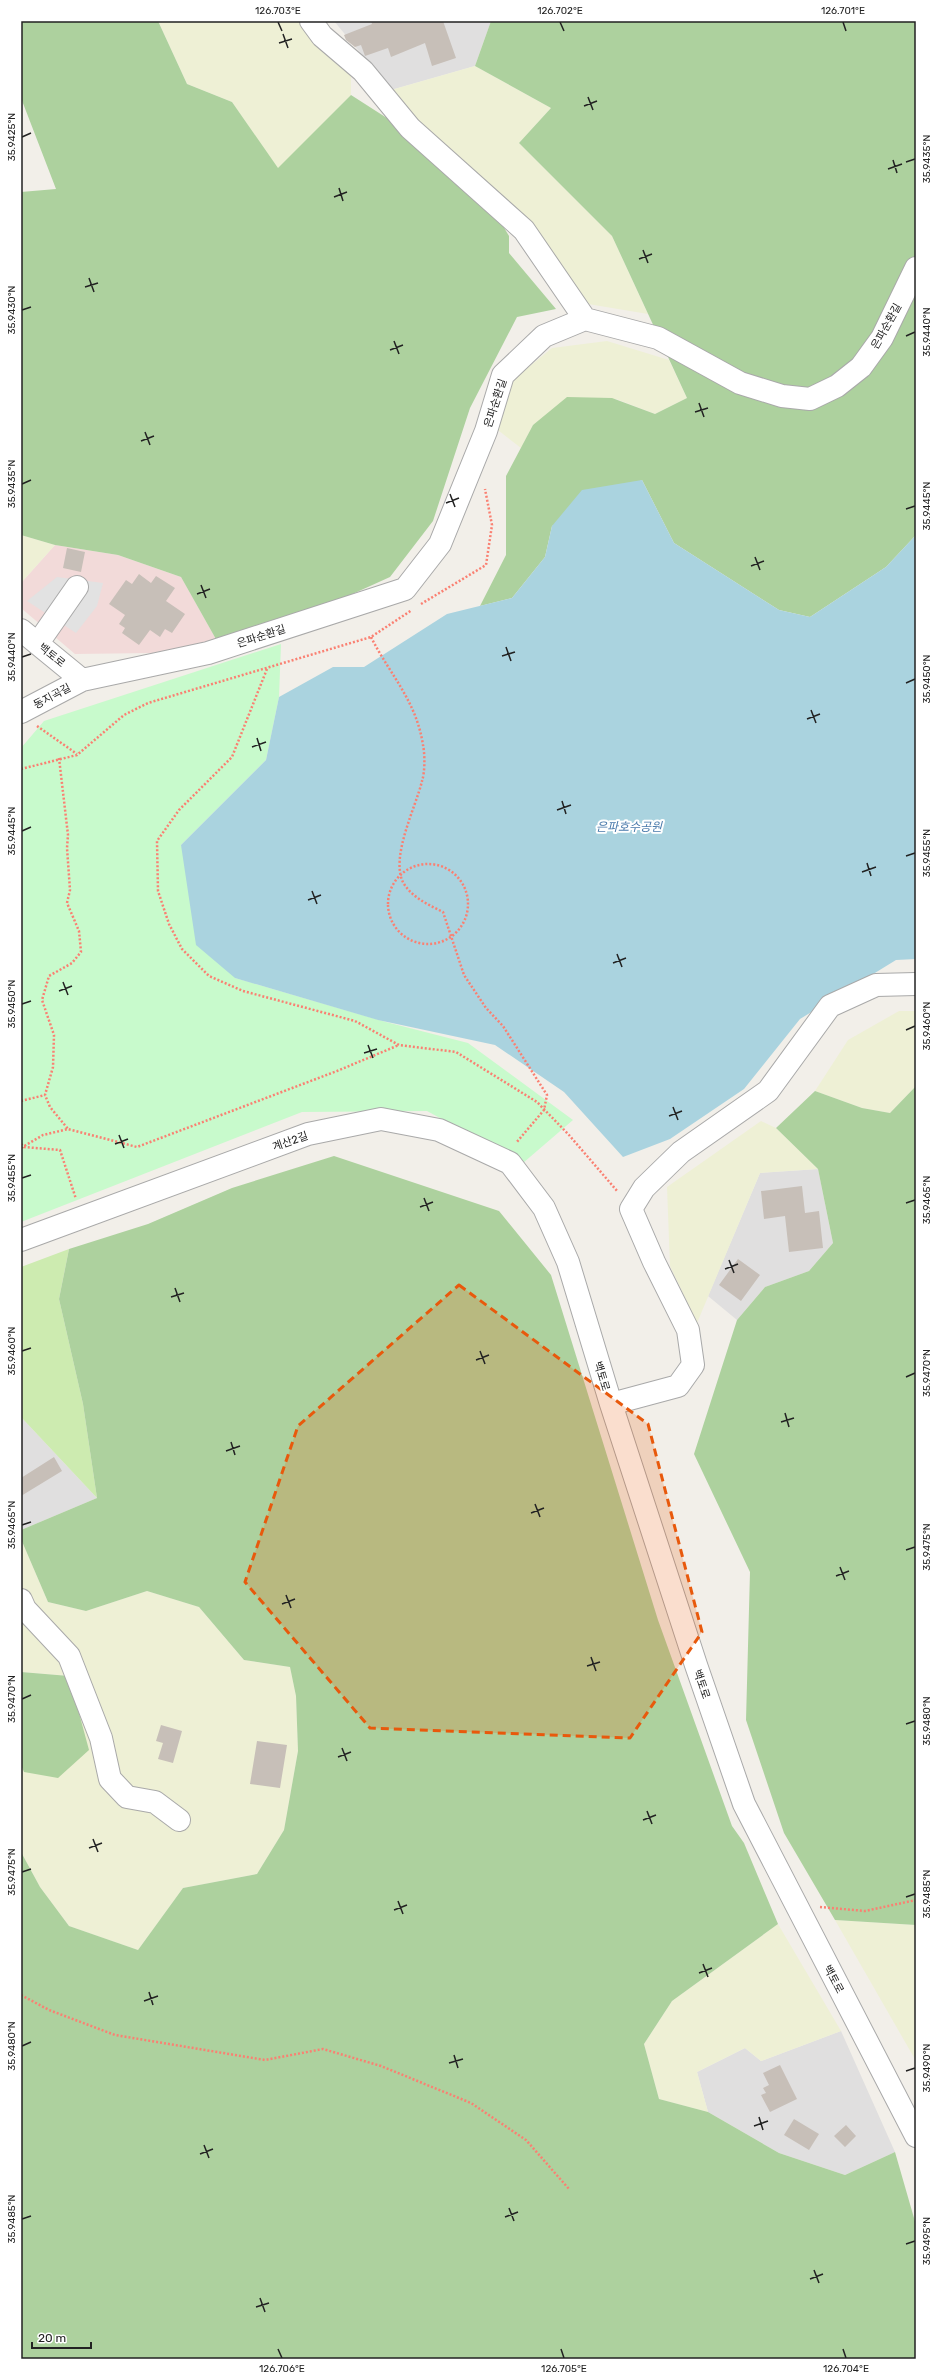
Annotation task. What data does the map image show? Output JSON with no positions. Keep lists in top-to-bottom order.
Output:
{
  "streets": {
    "street": [
      "은파순환길",
      "백토로",
      "동지곡길",
      "계산2길"
    ]
  },
  "crossings": [
    ["은파순환길", "백토로"],
    ["은파순환길", "동지곡길"],
    ["백토로", "동지곡길"],
    ["백토로", "계산2길"]
  ],
  "water": ["은파호수공원"],
  "scale_bar": "20 m",
  "coordinates": [
    "126.703°E",
    "126.702°E",
    "126.701°E",
    "35.9425°N",
    "35.9435°N",
    "35.9430°N",
    "35.9440°N",
    "35.9445°N",
    "35.9450°N",
    "35.9455°N",
    "35.9460°N",
    "35.9465°N",
    "35.9470°N",
    "35.9475°N",
    "35.9480°N",
    "35.9485°N",
    "35.9490°N",
    "35.9495°N",
    "126.706°E",
    "126.705°E",
    "126.704°E"
  ]
}
